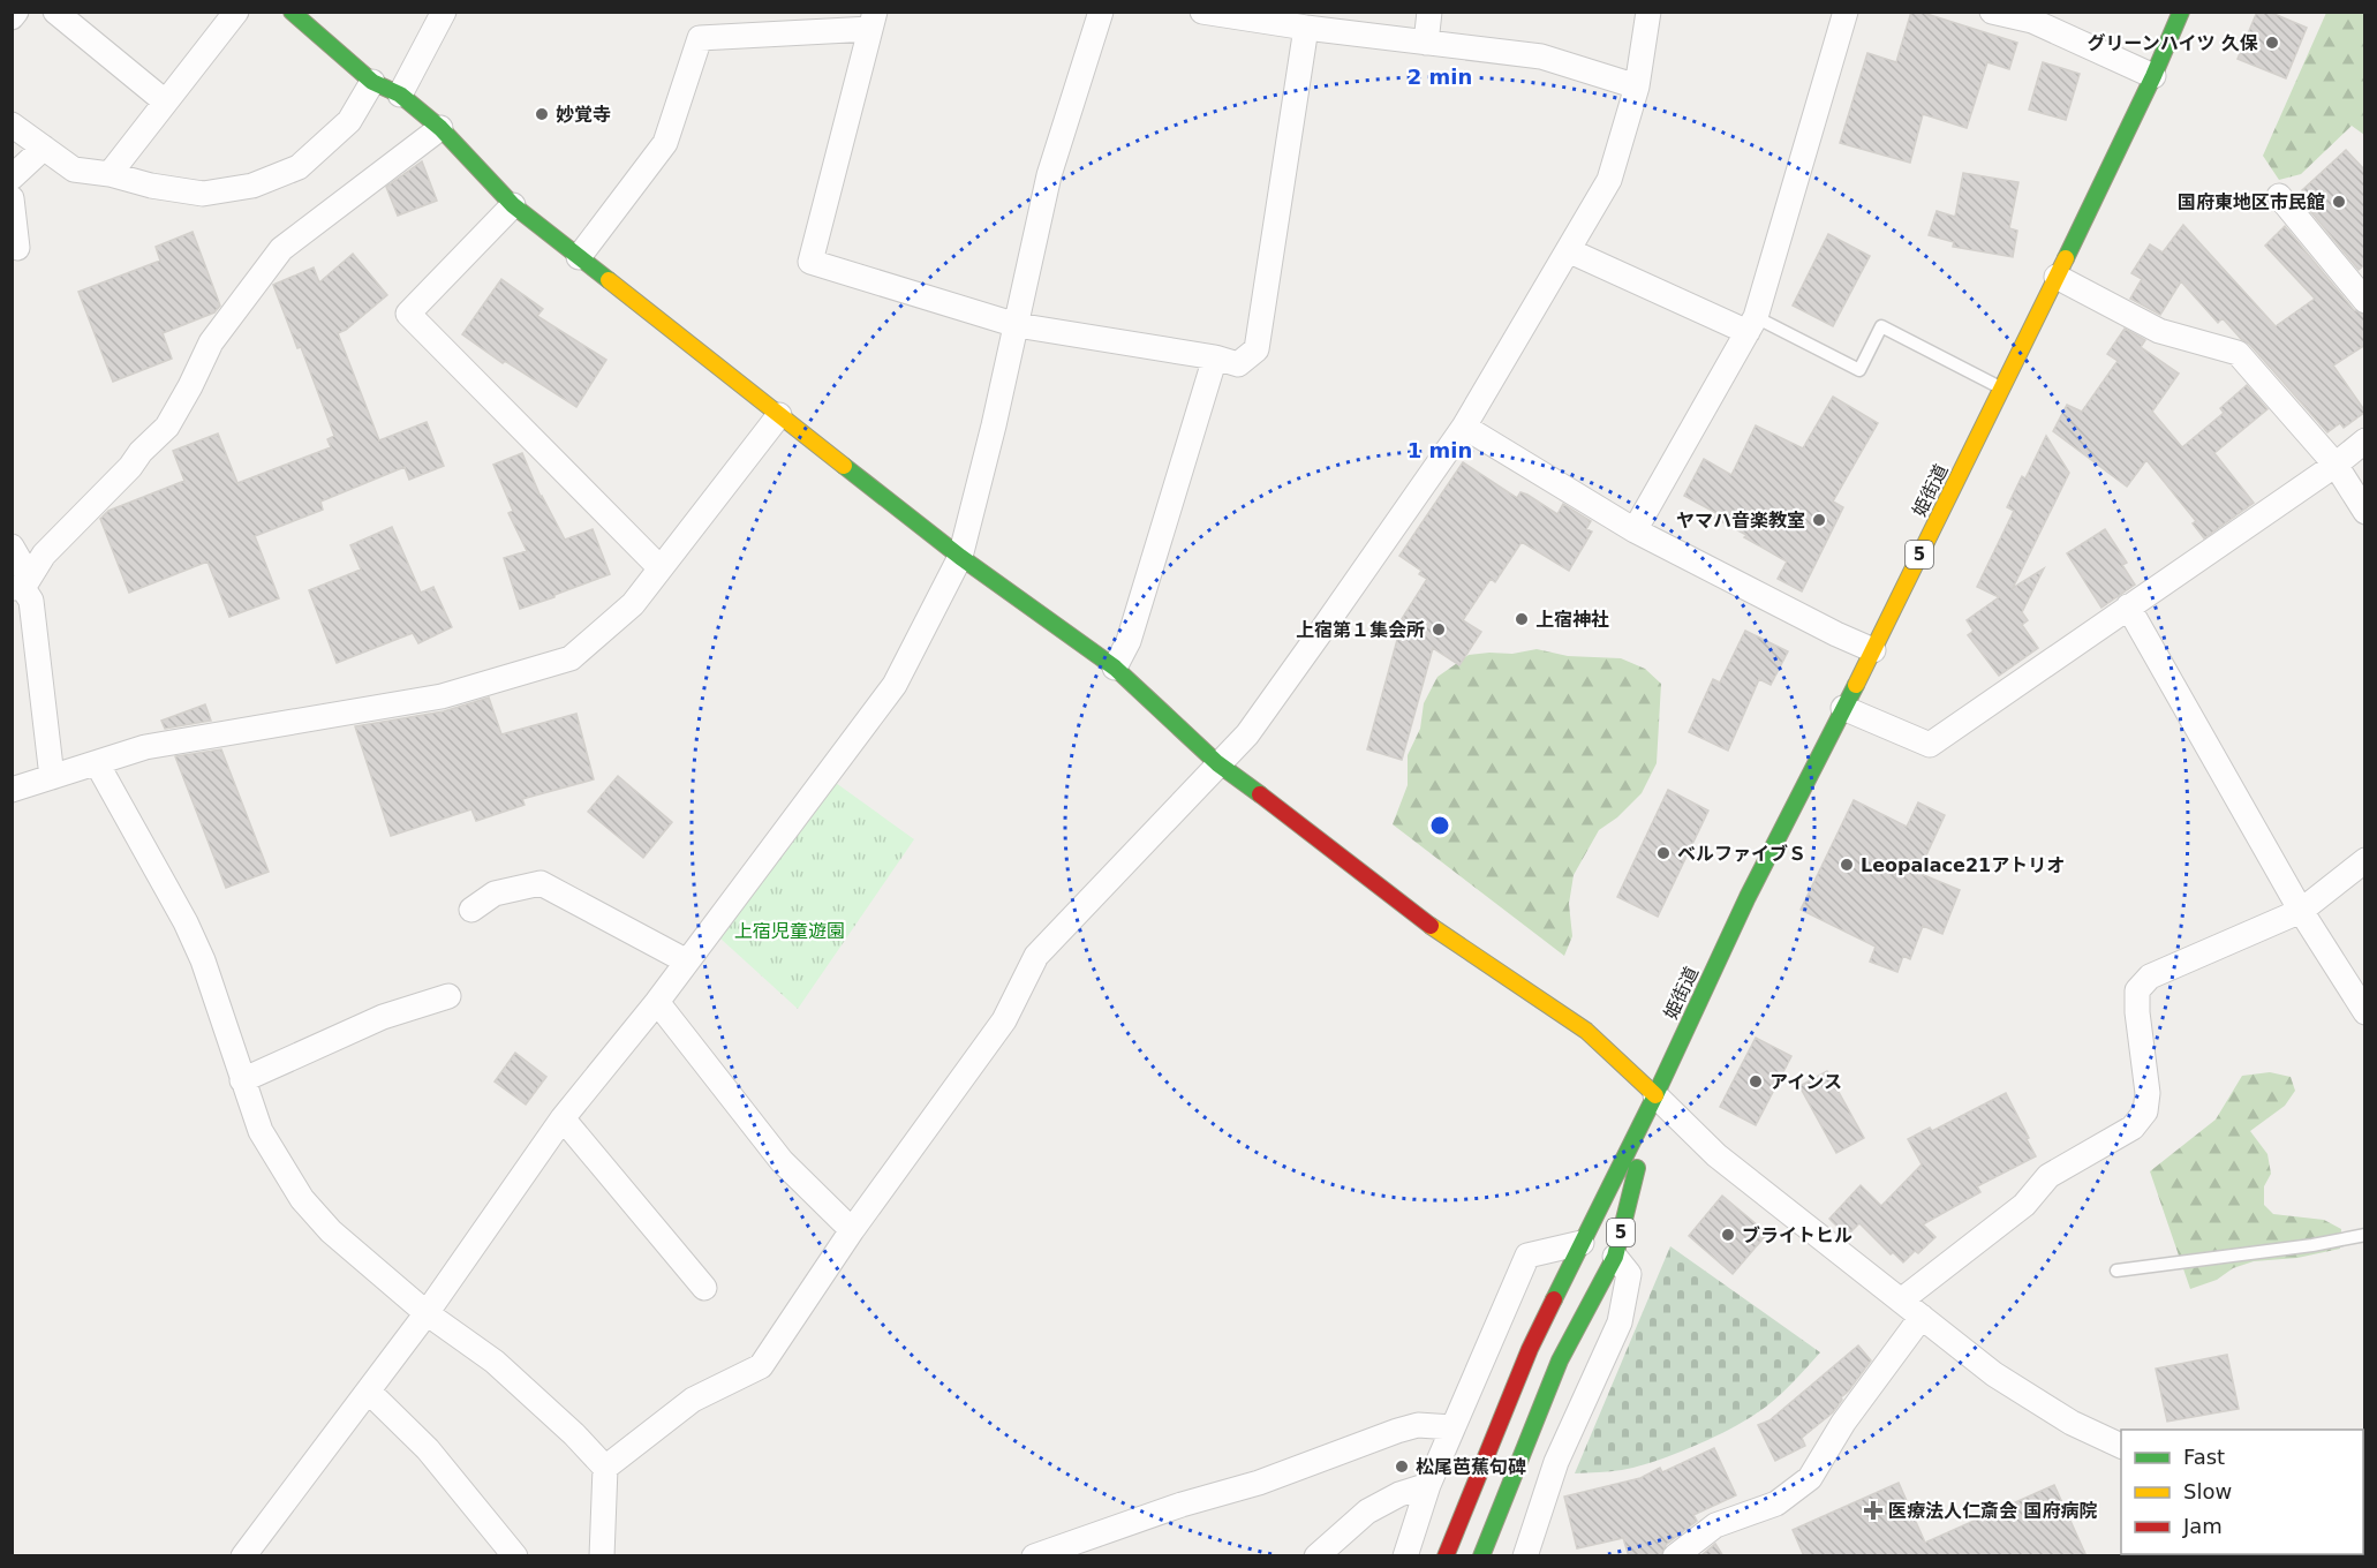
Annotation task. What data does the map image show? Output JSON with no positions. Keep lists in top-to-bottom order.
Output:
{
  "streets": {
    "main road": ["姫街道", "5"]
  },
  "parks": ["上宿児童遊園"],
  "places": {
    "other": [
      "グリーンハイツ 久保",
      "妙覚寺",
      "国府東地区市民館",
      "ヤマハ音楽教室",
      "上宿神社",
      "上宿第１集会所",
      "ベルファイブＳ",
      "Leopalace21アトリオ",
      "アインス",
      "ブライトヒル",
      "松尾芭蕉句碑"
    ],
    "health": ["医療法人仁斎会 国府病院"]
  },
  "legend": ["Fast", "Slow", "Jam"],
  "rings": ["2 min", "1 min"]
}
